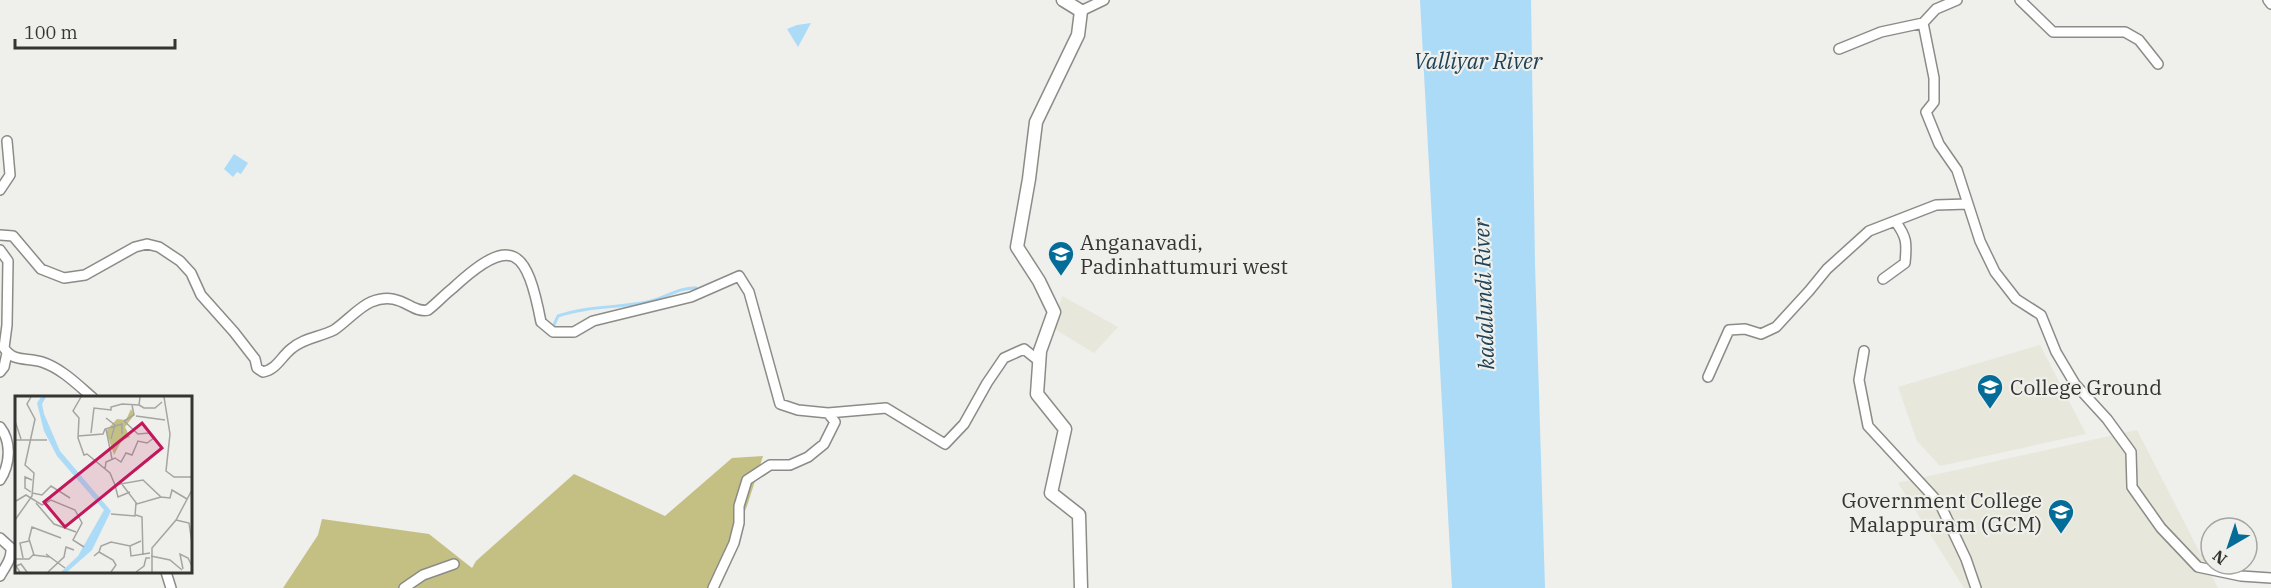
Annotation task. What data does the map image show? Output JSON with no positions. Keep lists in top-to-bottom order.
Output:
{
  "water": ["Valliyar River", "kadalundi River"],
  "places": {
    "school or university": ["Anganavadi, Padinhattumuri west", "College Ground", "Government College Malappuram (GCM)"]
  },
  "scale_bar": "100 m",
  "north": "bottom left"
}
